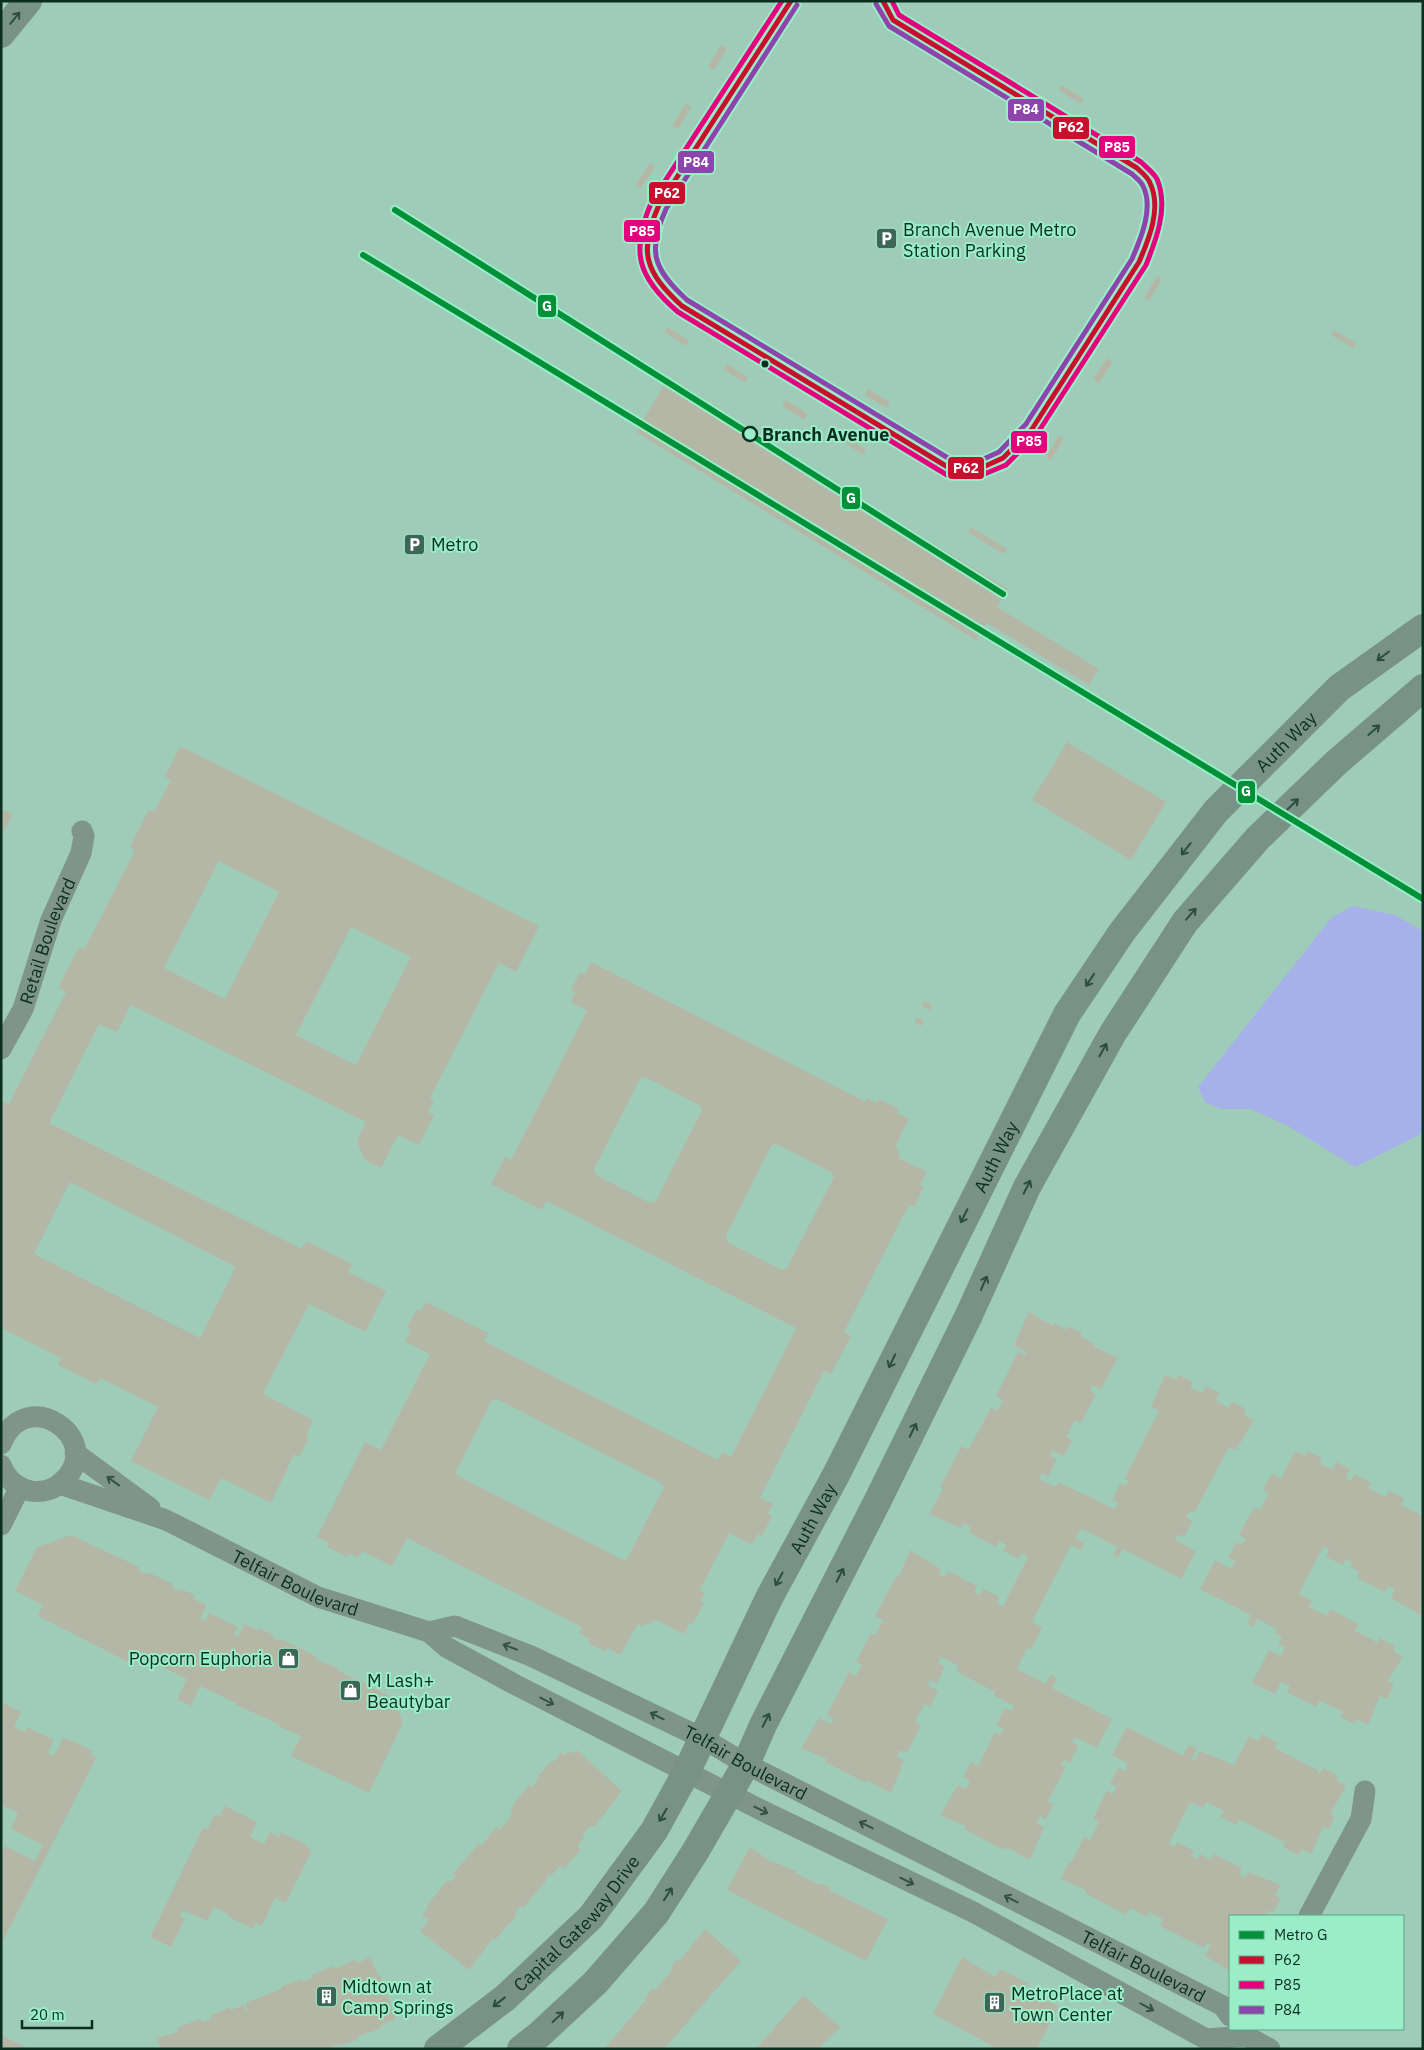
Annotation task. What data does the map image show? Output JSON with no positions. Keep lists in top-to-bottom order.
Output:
{
  "streets": {
    "street": [
      "Auth Way",
      "Retail Boulevard",
      "Telfair Boulevard",
      "Capital Gateway Drive"
    ]
  },
  "crossings": [
    ["Auth Way", "Telfair Boulevard"],
    ["Auth Way", "Capital Gateway Drive"],
    ["Telfair Boulevard", "Capital Gateway Drive"]
  ],
  "places": {
    "parking": ["Branch Avenue Metro Station Parking", "Metro"],
    "other": ["Branch Avenue"],
    "shop": ["Popcorn Euphoria", "M Lash+ Beautybar"],
    "building": ["Midtown at Camp Springs", "MetroPlace at Town Center"]
  },
  "lines": [
    "transit line P62",
    "transit line P85",
    "transit line P84",
    "metro line G"
  ],
  "legend": [
    "Metro G",
    "P62",
    "P85",
    "P84"
  ],
  "scale_bar": "20 m"
}
